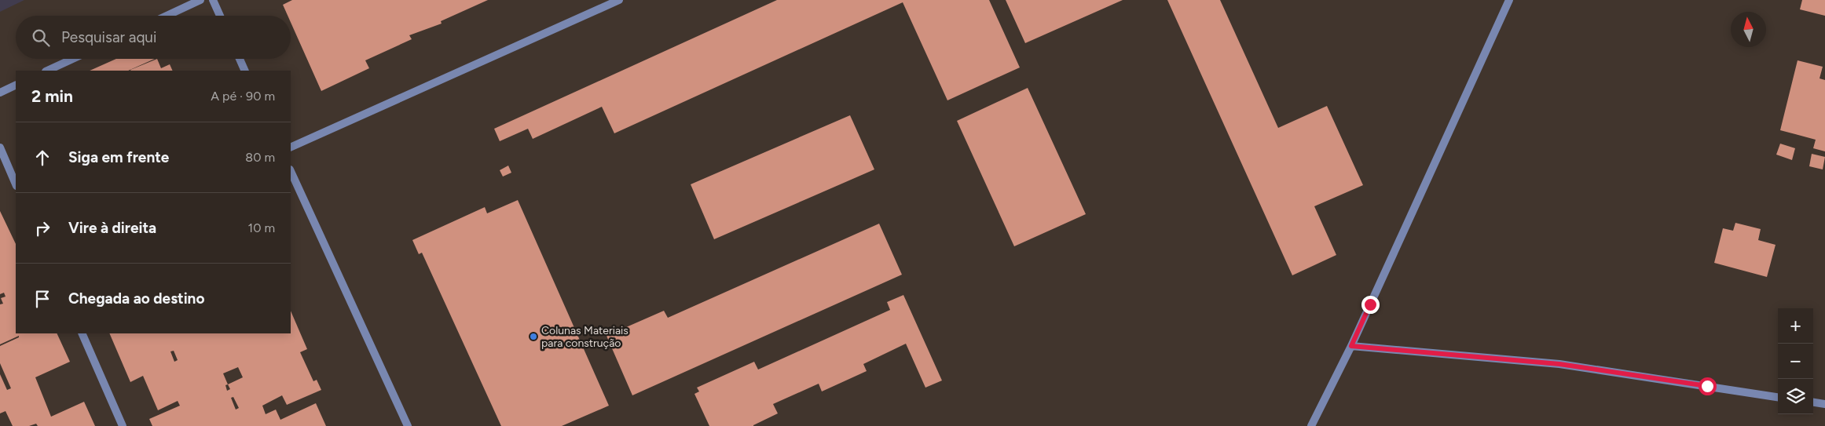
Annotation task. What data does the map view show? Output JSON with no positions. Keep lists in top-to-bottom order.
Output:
{
  "places": ["Colunas Materiais para construção"],
  "north": "top",
  "page": {
    "search": "Pesquisar aqui",
    "heading": ["2 min", "A pé · 90 m"],
    "list": [
      ["Siga em frente", "80 m"],
      ["Vire à direita", "10 m"],
      "Chegada ao destino"
    ],
    "map_buttons": ["+", "−"]
  }
}
